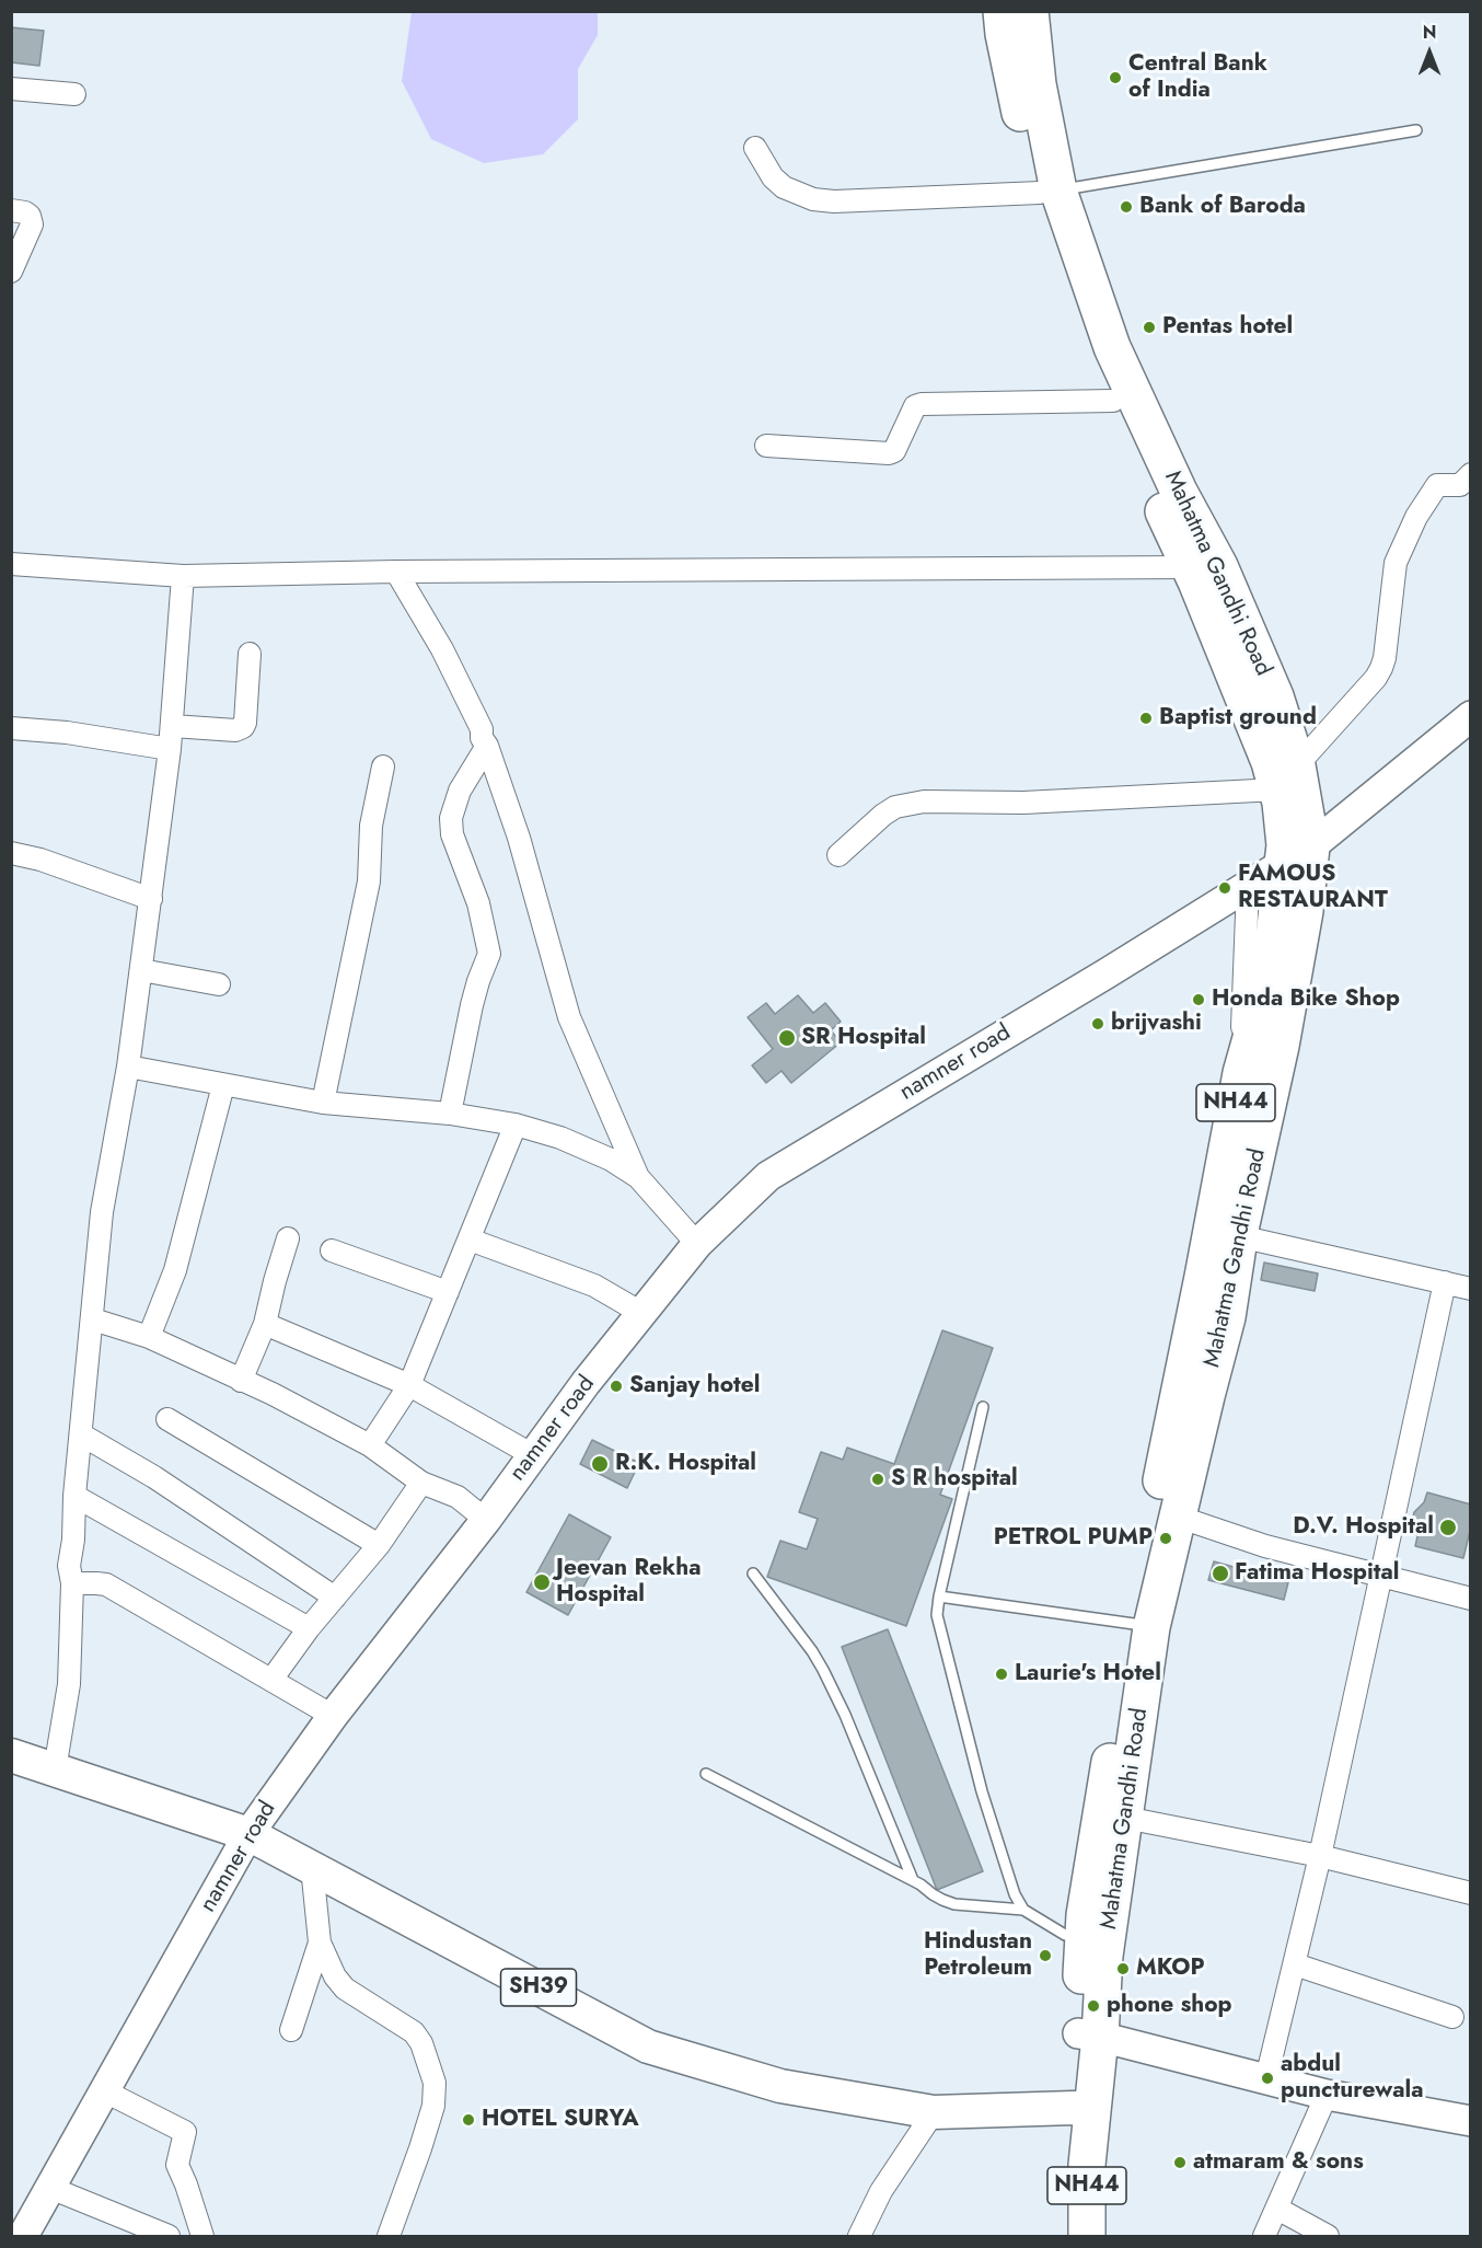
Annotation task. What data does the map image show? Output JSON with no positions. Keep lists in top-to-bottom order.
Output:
{
  "streets": {
    "highway": ["Mahatma Gandhi Road", "NH44"],
    "main road": ["namner road", "SH39"]
  },
  "crossings": [
    ["Mahatma Gandhi Road", "namner road"],
    ["Mahatma Gandhi Road", "SH39"],
    ["namner road", "SH39"]
  ],
  "places": [
    "Central Bank of India",
    "Bank of Baroda",
    "Pentas hotel",
    "Baptist ground",
    "FAMOUS RESTAURANT",
    "Honda Bike Shop",
    "brijvashi",
    "SR Hospital",
    "Sanjay hotel",
    "R.K. Hospital",
    "S R hospital",
    "D.V. Hospital",
    "PETROL PUMP",
    "Fatima Hospital",
    "Jeevan Rekha Hospital",
    "Laurie's Hotel",
    "Hindustan Petroleum",
    "MKOP",
    "phone shop",
    "abdul puncturewala",
    "HOTEL SURYA",
    "atmaram & sons"
  ],
  "north": "top"
}
